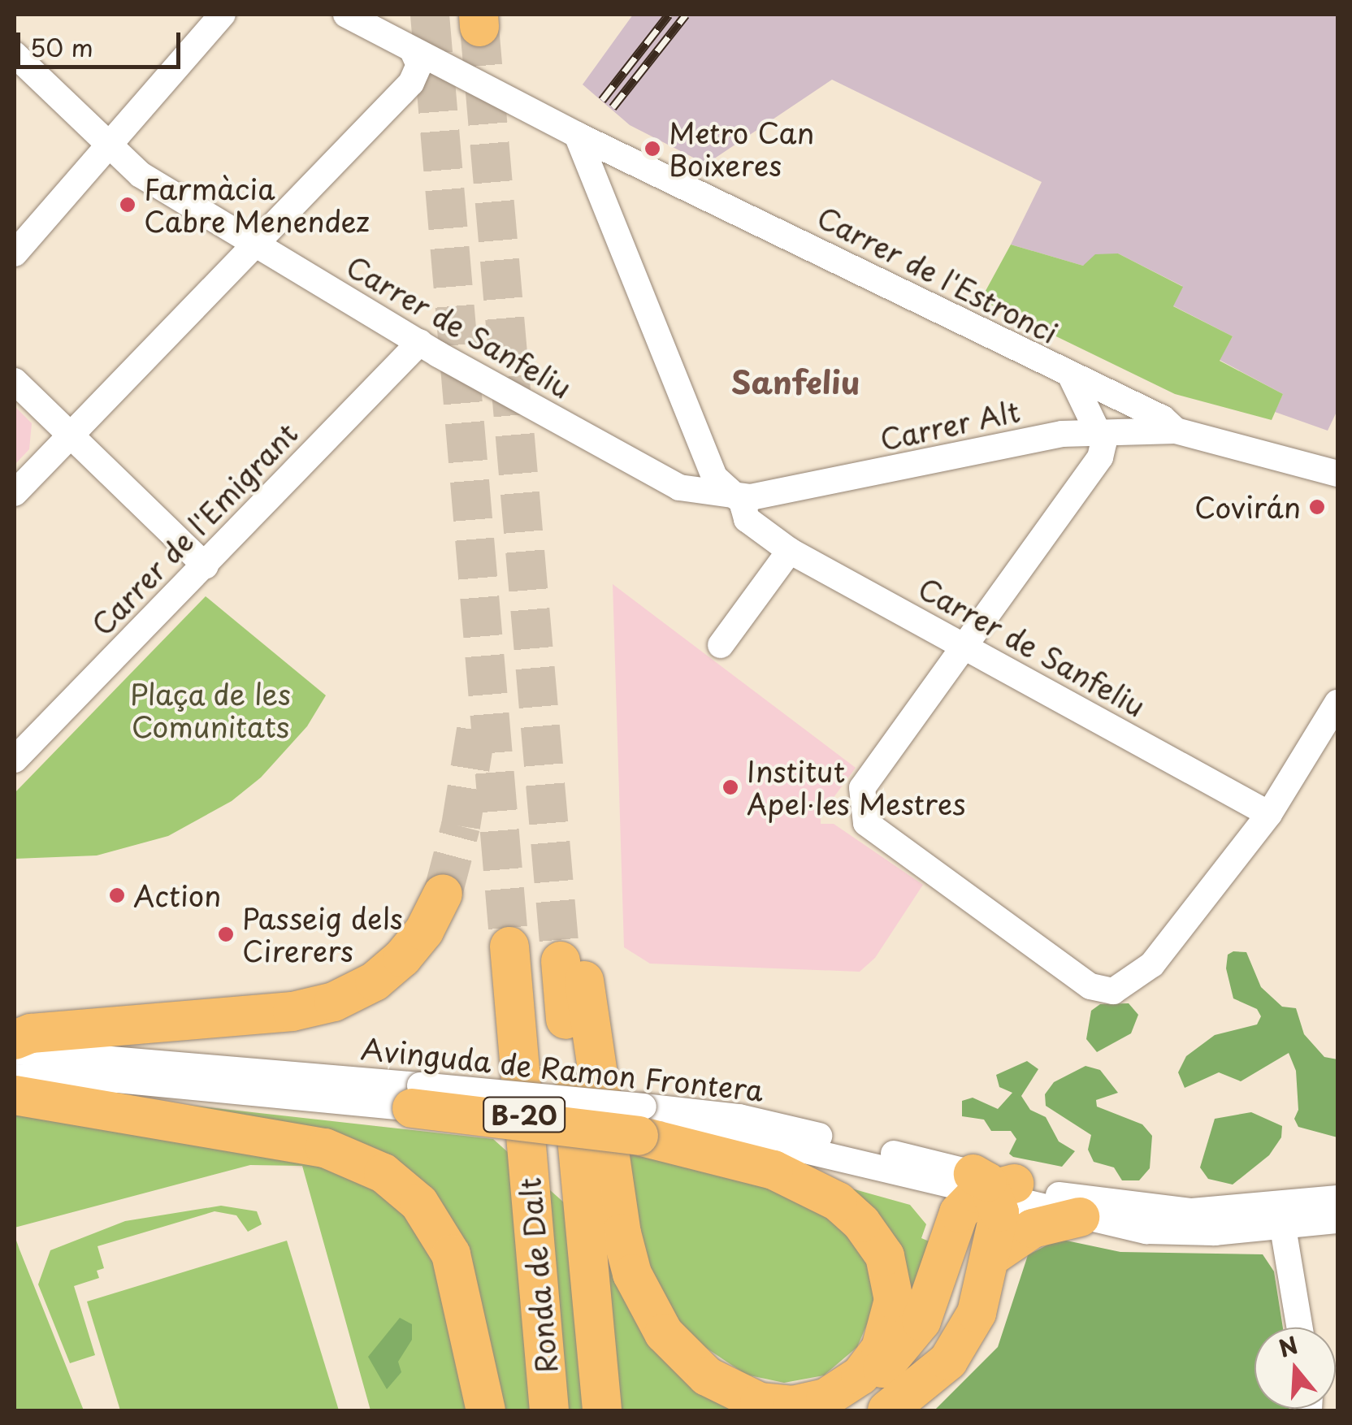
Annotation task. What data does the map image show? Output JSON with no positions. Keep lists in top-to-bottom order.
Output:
{
  "streets": {
    "highway": ["B-20", "Ronda de Dalt"],
    "street": [
      "Carrer de l'Estronci",
      "Carrer de Sanfeliu",
      "Carrer Alt",
      "Carrer de l'Emigrant",
      "Avinguda de Ramon Frontera"
    ]
  },
  "crossings": [
    ["Carrer de l'Estronci", "Carrer Alt"],
    ["Carrer de Sanfeliu", "Carrer Alt"],
    ["Carrer de Sanfeliu", "Carrer de l'Emigrant"]
  ],
  "districts": ["Sanfeliu"],
  "parks": ["Plaça de les Comunitats"],
  "places": [
    "Metro Can Boixeres",
    "Farmàcia Cabre Menendez",
    "Covirán",
    "Institut Apel·les Mestres",
    "Action",
    "Passeig dels Cirerers"
  ],
  "scale_bar": "50 m",
  "north": "top"
}
